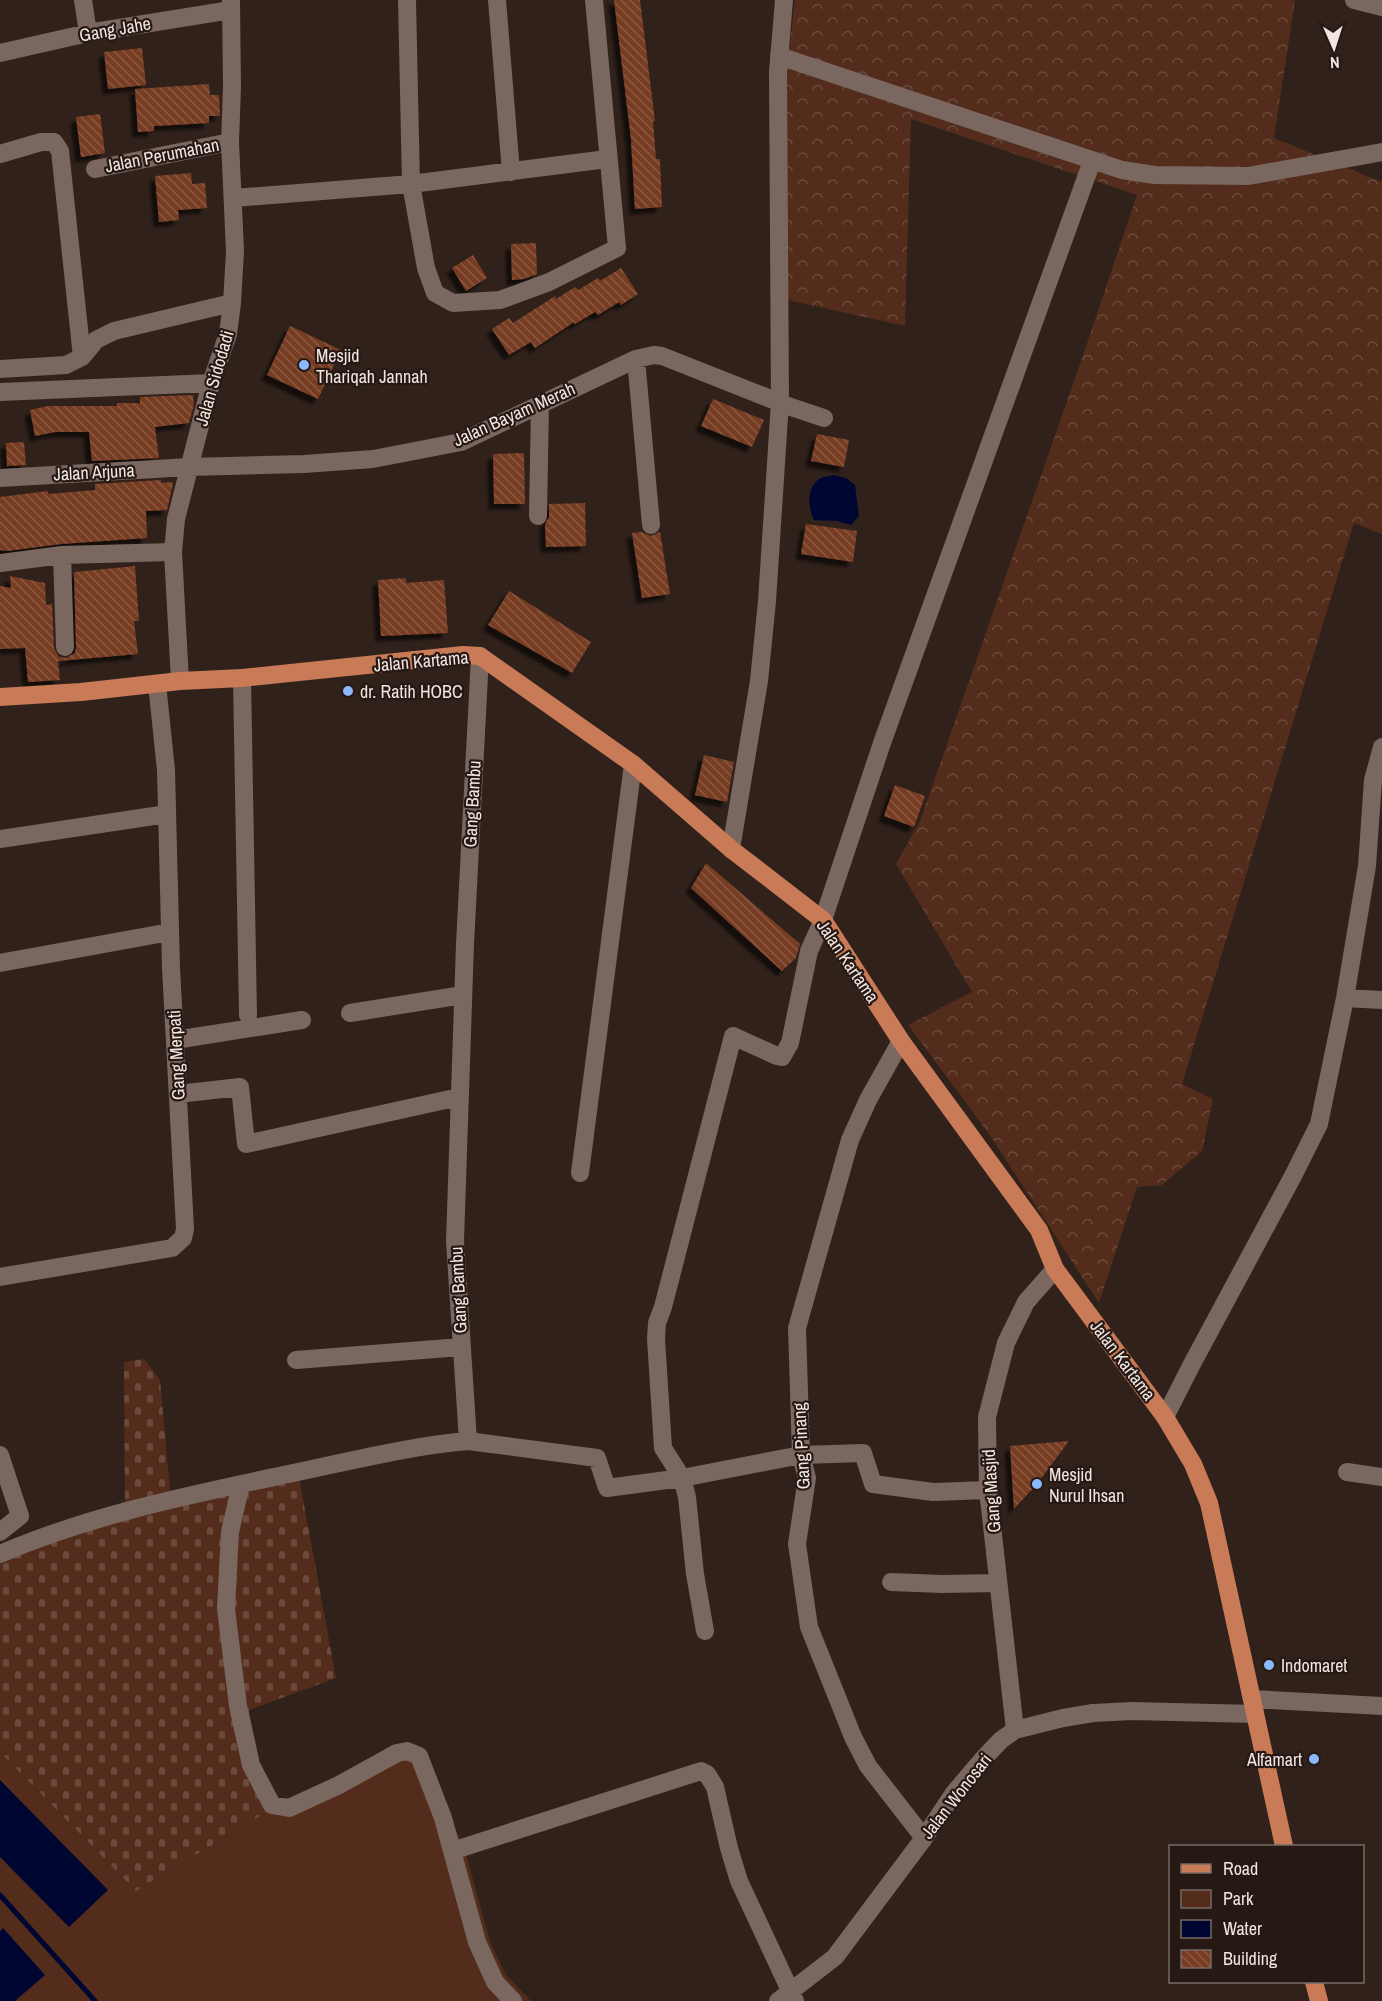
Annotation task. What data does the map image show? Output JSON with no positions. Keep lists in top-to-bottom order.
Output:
{
  "streets": {
    "main road": ["Jalan Kartama"],
    "street": [
      "Gang Jahe",
      "Jalan Perumahan",
      "Jalan Sidodadi",
      "Jalan Bayam Merah",
      "Jalan Arjuna",
      "Gang Bambu",
      "Gang Merpati",
      "Gang Pinang",
      "Gang Masjid",
      "Jalan Wonosari"
    ]
  },
  "crossings": [
    ["Gang Jahe", "Jalan Sidodadi"],
    ["Jalan Perumahan", "Jalan Sidodadi"],
    ["Jalan Sidodadi", "Jalan Bayam Merah"],
    ["Jalan Sidodadi", "Jalan Arjuna"],
    ["Jalan Sidodadi", "Jalan Kartama"],
    ["Jalan Bayam Merah", "Jalan Arjuna"],
    ["Jalan Kartama", "Gang Bambu"],
    ["Jalan Kartama", "Gang Merpati"],
    ["Jalan Kartama", "Gang Pinang"],
    ["Jalan Kartama", "Gang Masjid"],
    ["Jalan Kartama", "Jalan Wonosari"],
    ["Gang Pinang", "Jalan Wonosari"],
    ["Gang Masjid", "Jalan Wonosari"]
  ],
  "places": [
    "Mesjid Thariqah Jannah",
    "dr. Ratih HOBC",
    "Mesjid Nurul Ihsan",
    "Indomaret",
    "Alfamart"
  ],
  "legend": [
    "Road",
    "Park",
    "Water",
    "Building"
  ],
  "north": "bottom"
}
